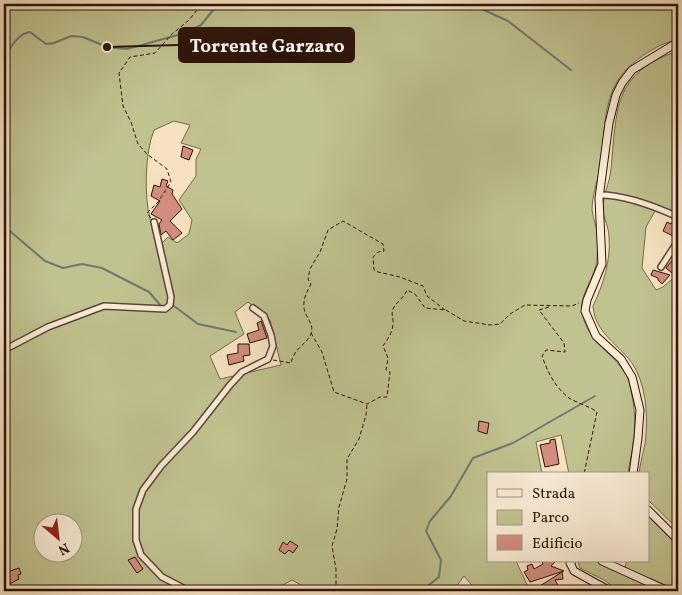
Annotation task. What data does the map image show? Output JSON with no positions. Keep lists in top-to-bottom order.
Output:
{
  "places": ["Torrente Garzaro"],
  "legend": ["Strada", "Parco", "Edificio"],
  "north": "bottom right"
}
